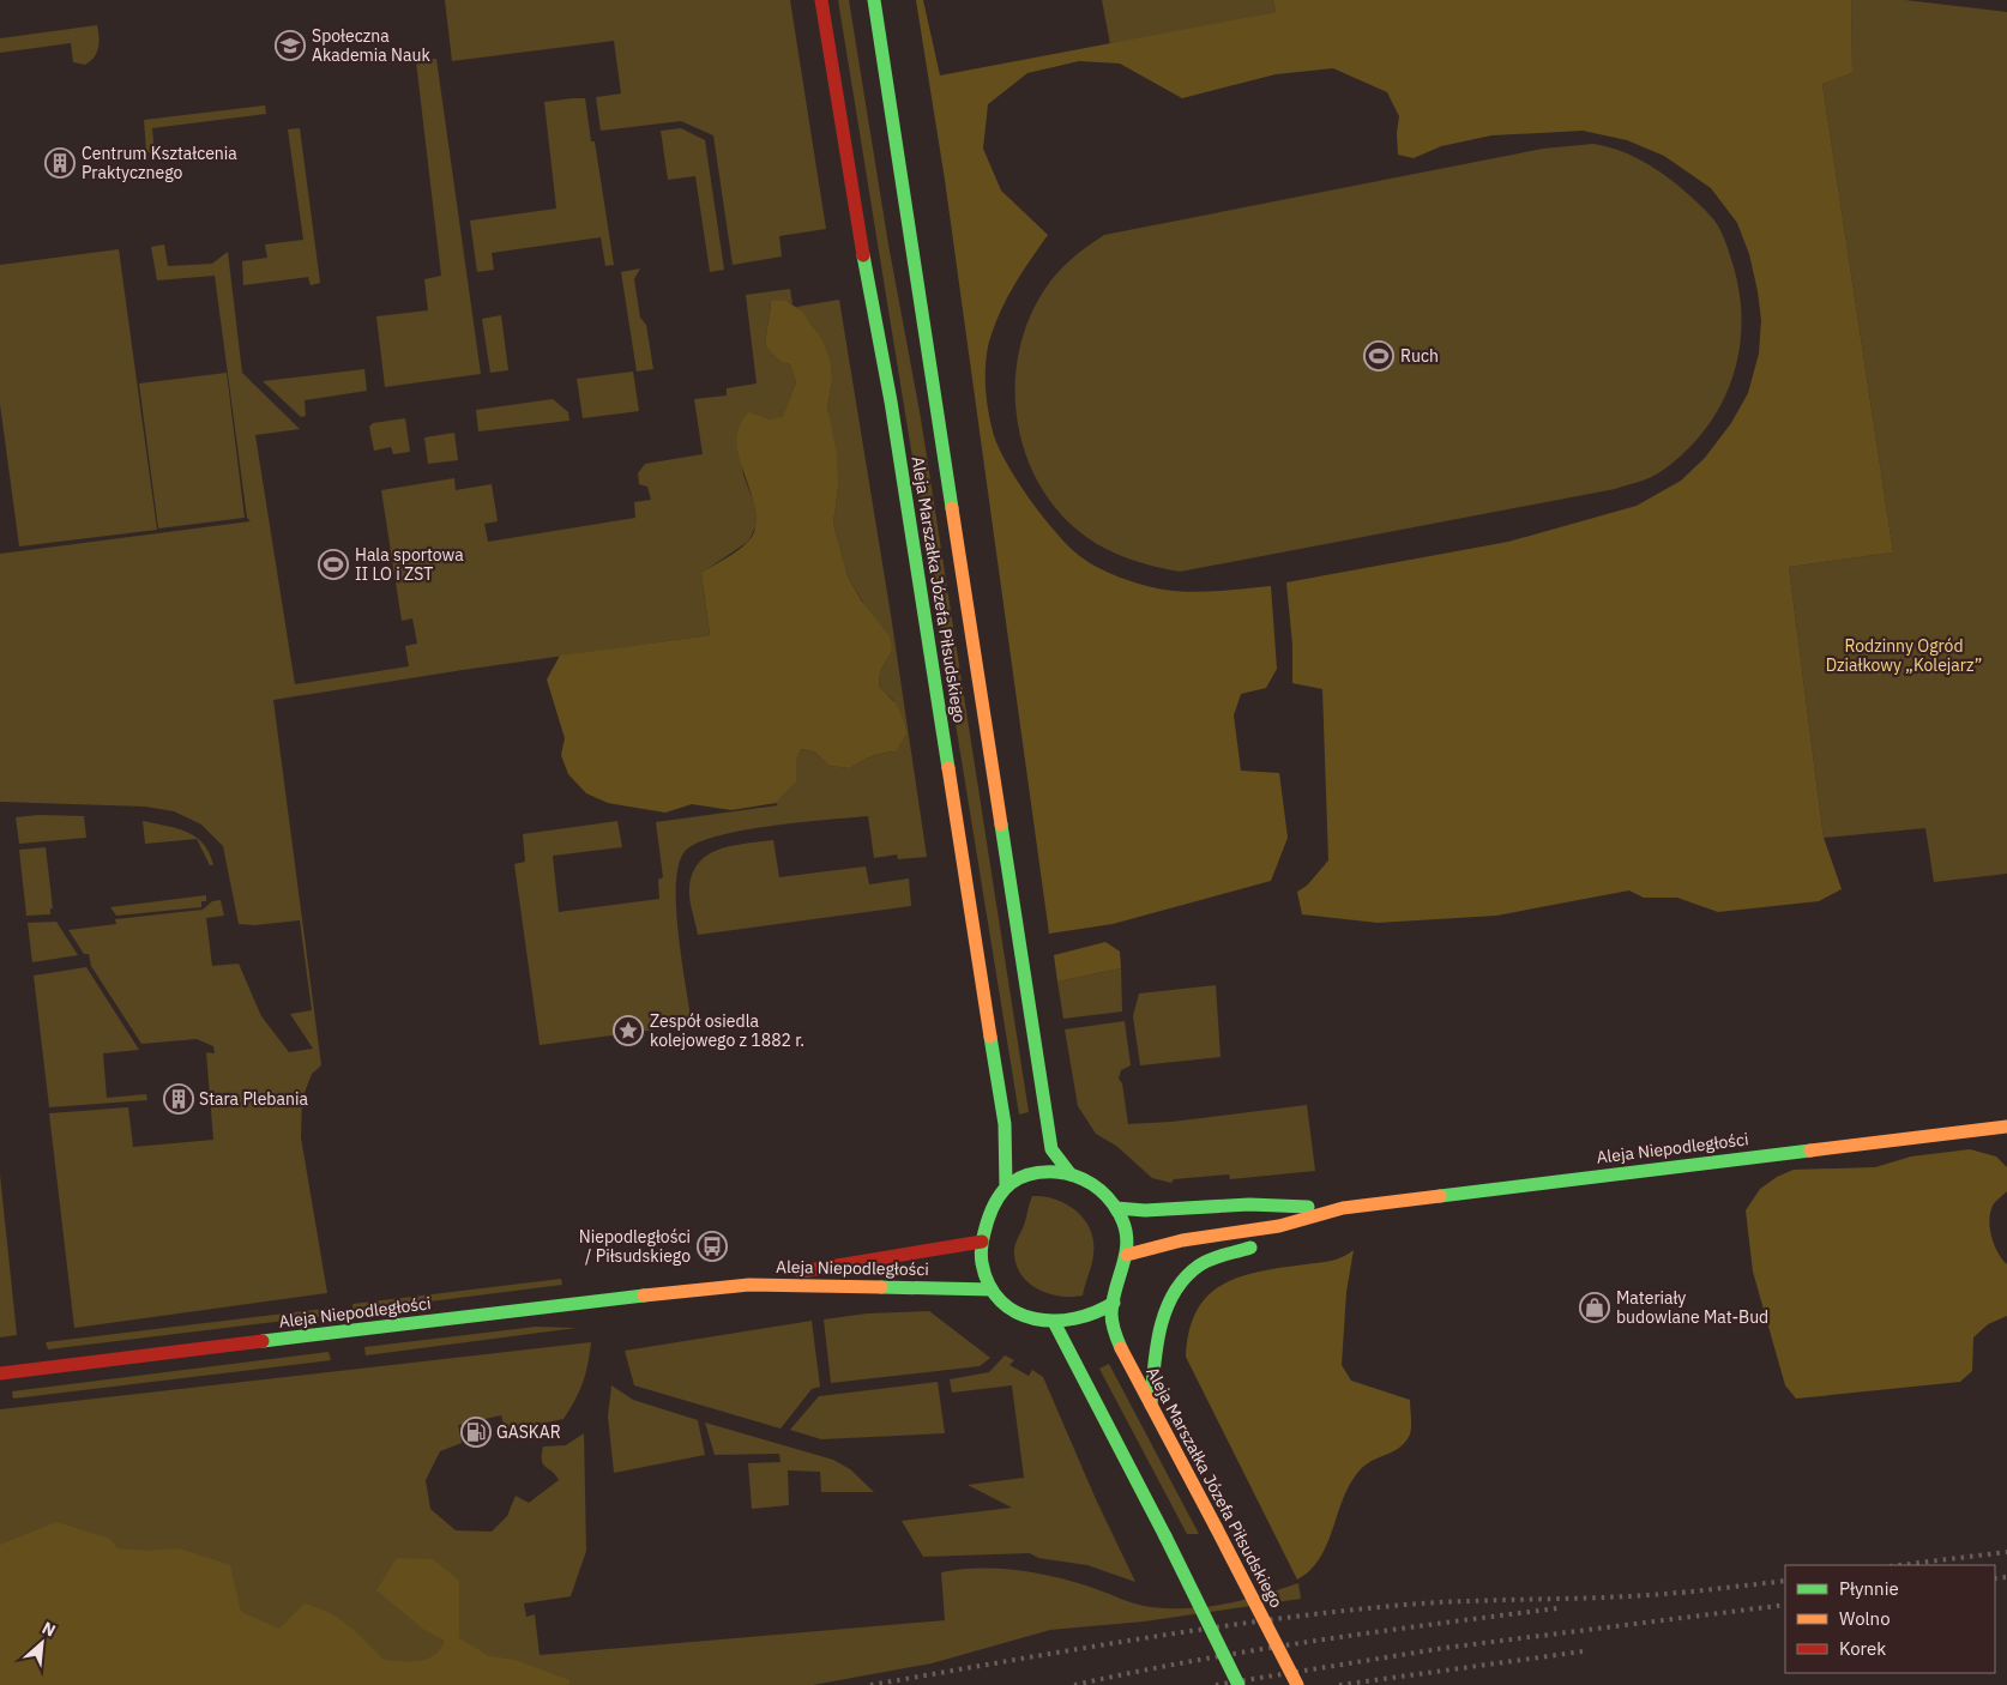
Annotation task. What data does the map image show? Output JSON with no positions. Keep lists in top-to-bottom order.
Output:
{
  "streets": {
    "street": ["Aleja Marszałka Józefa Piłsudskiego", "Aleja Niepodległości"]
  },
  "crossings": [
    ["Aleja Marszałka Józefa Piłsudskiego", "Aleja Niepodległości"]
  ],
  "parks": ["Rodzinny Ogród Działkowy „Kolejarz”"],
  "places": {
    "school or university": ["Społeczna Akademia Nauk"],
    "building": ["Centrum Kształcenia Praktycznego", "Stara Plebania"],
    "sports": ["Ruch", "Hala sportowa II LO i ZST"],
    "place": ["Zespół osiedla kolejowego z 1882 r."],
    "bus stop": ["Niepodległości / Piłsudskiego"],
    "shop": ["Materiały budowlane Mat-Bud"],
    "fuel station": ["GASKAR"]
  },
  "legend": ["Płynnie", "Wolno", "Korek"],
  "north": "top right"
}
